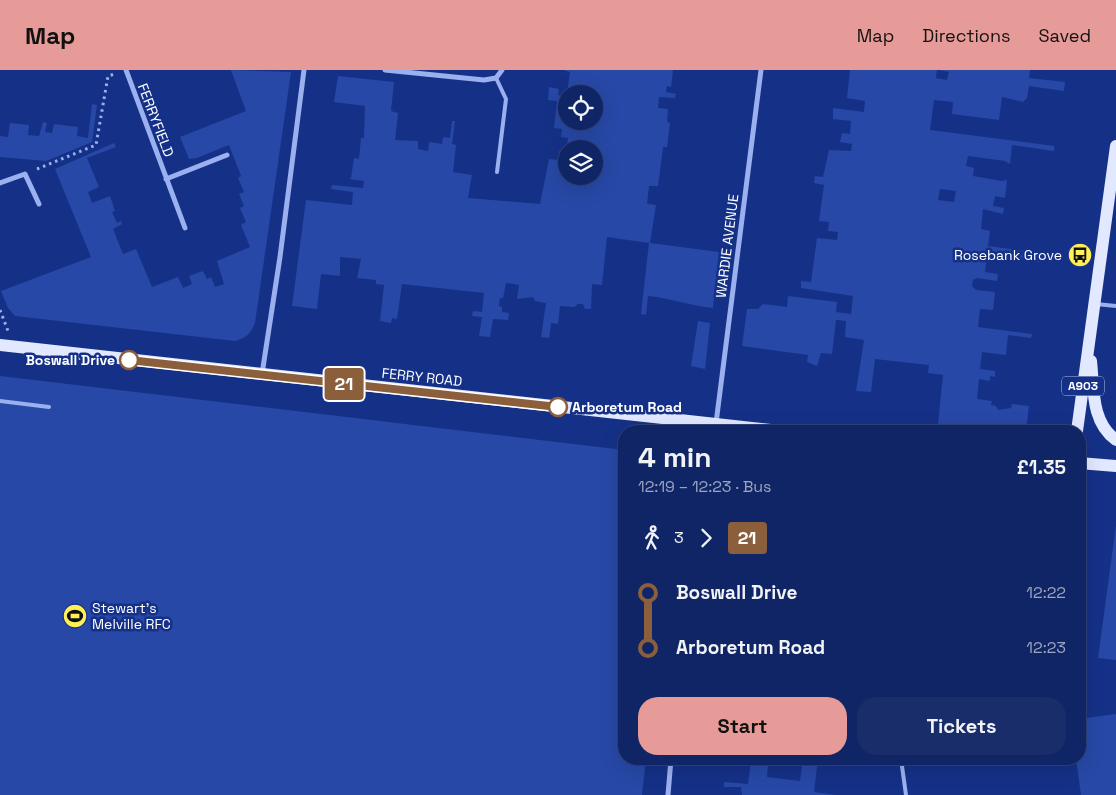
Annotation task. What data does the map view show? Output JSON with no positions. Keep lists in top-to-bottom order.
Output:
{
  "streets": {
    "main road": ["FERRY ROAD", "A903"],
    "street": ["FERRYFIELD", "WARDIE AVENUE"]
  },
  "places": {
    "bus stop": ["Rosebank Grove"],
    "other": ["Boswall Drive", "Arboretum Road"],
    "sports": ["Stewart's Melville RFC"]
  },
  "lines": ["bus line 21"],
  "page": {
    "header": "Map",
    "nav": ["Map", "Directions", "Saved"],
    "on_map": "21",
    "heading": ["4 min", "12:19 – 12:23 · Bus", "£1.35"],
    "legs": ["3", "21"],
    "list": [
      {
        "name": "Boswall Drive",
        "value": "12:22"
      },
      {
        "name": "Arboretum Road",
        "value": "12:23"
      }
    ],
    "buttons": ["Start", "Tickets"]
  }
}
